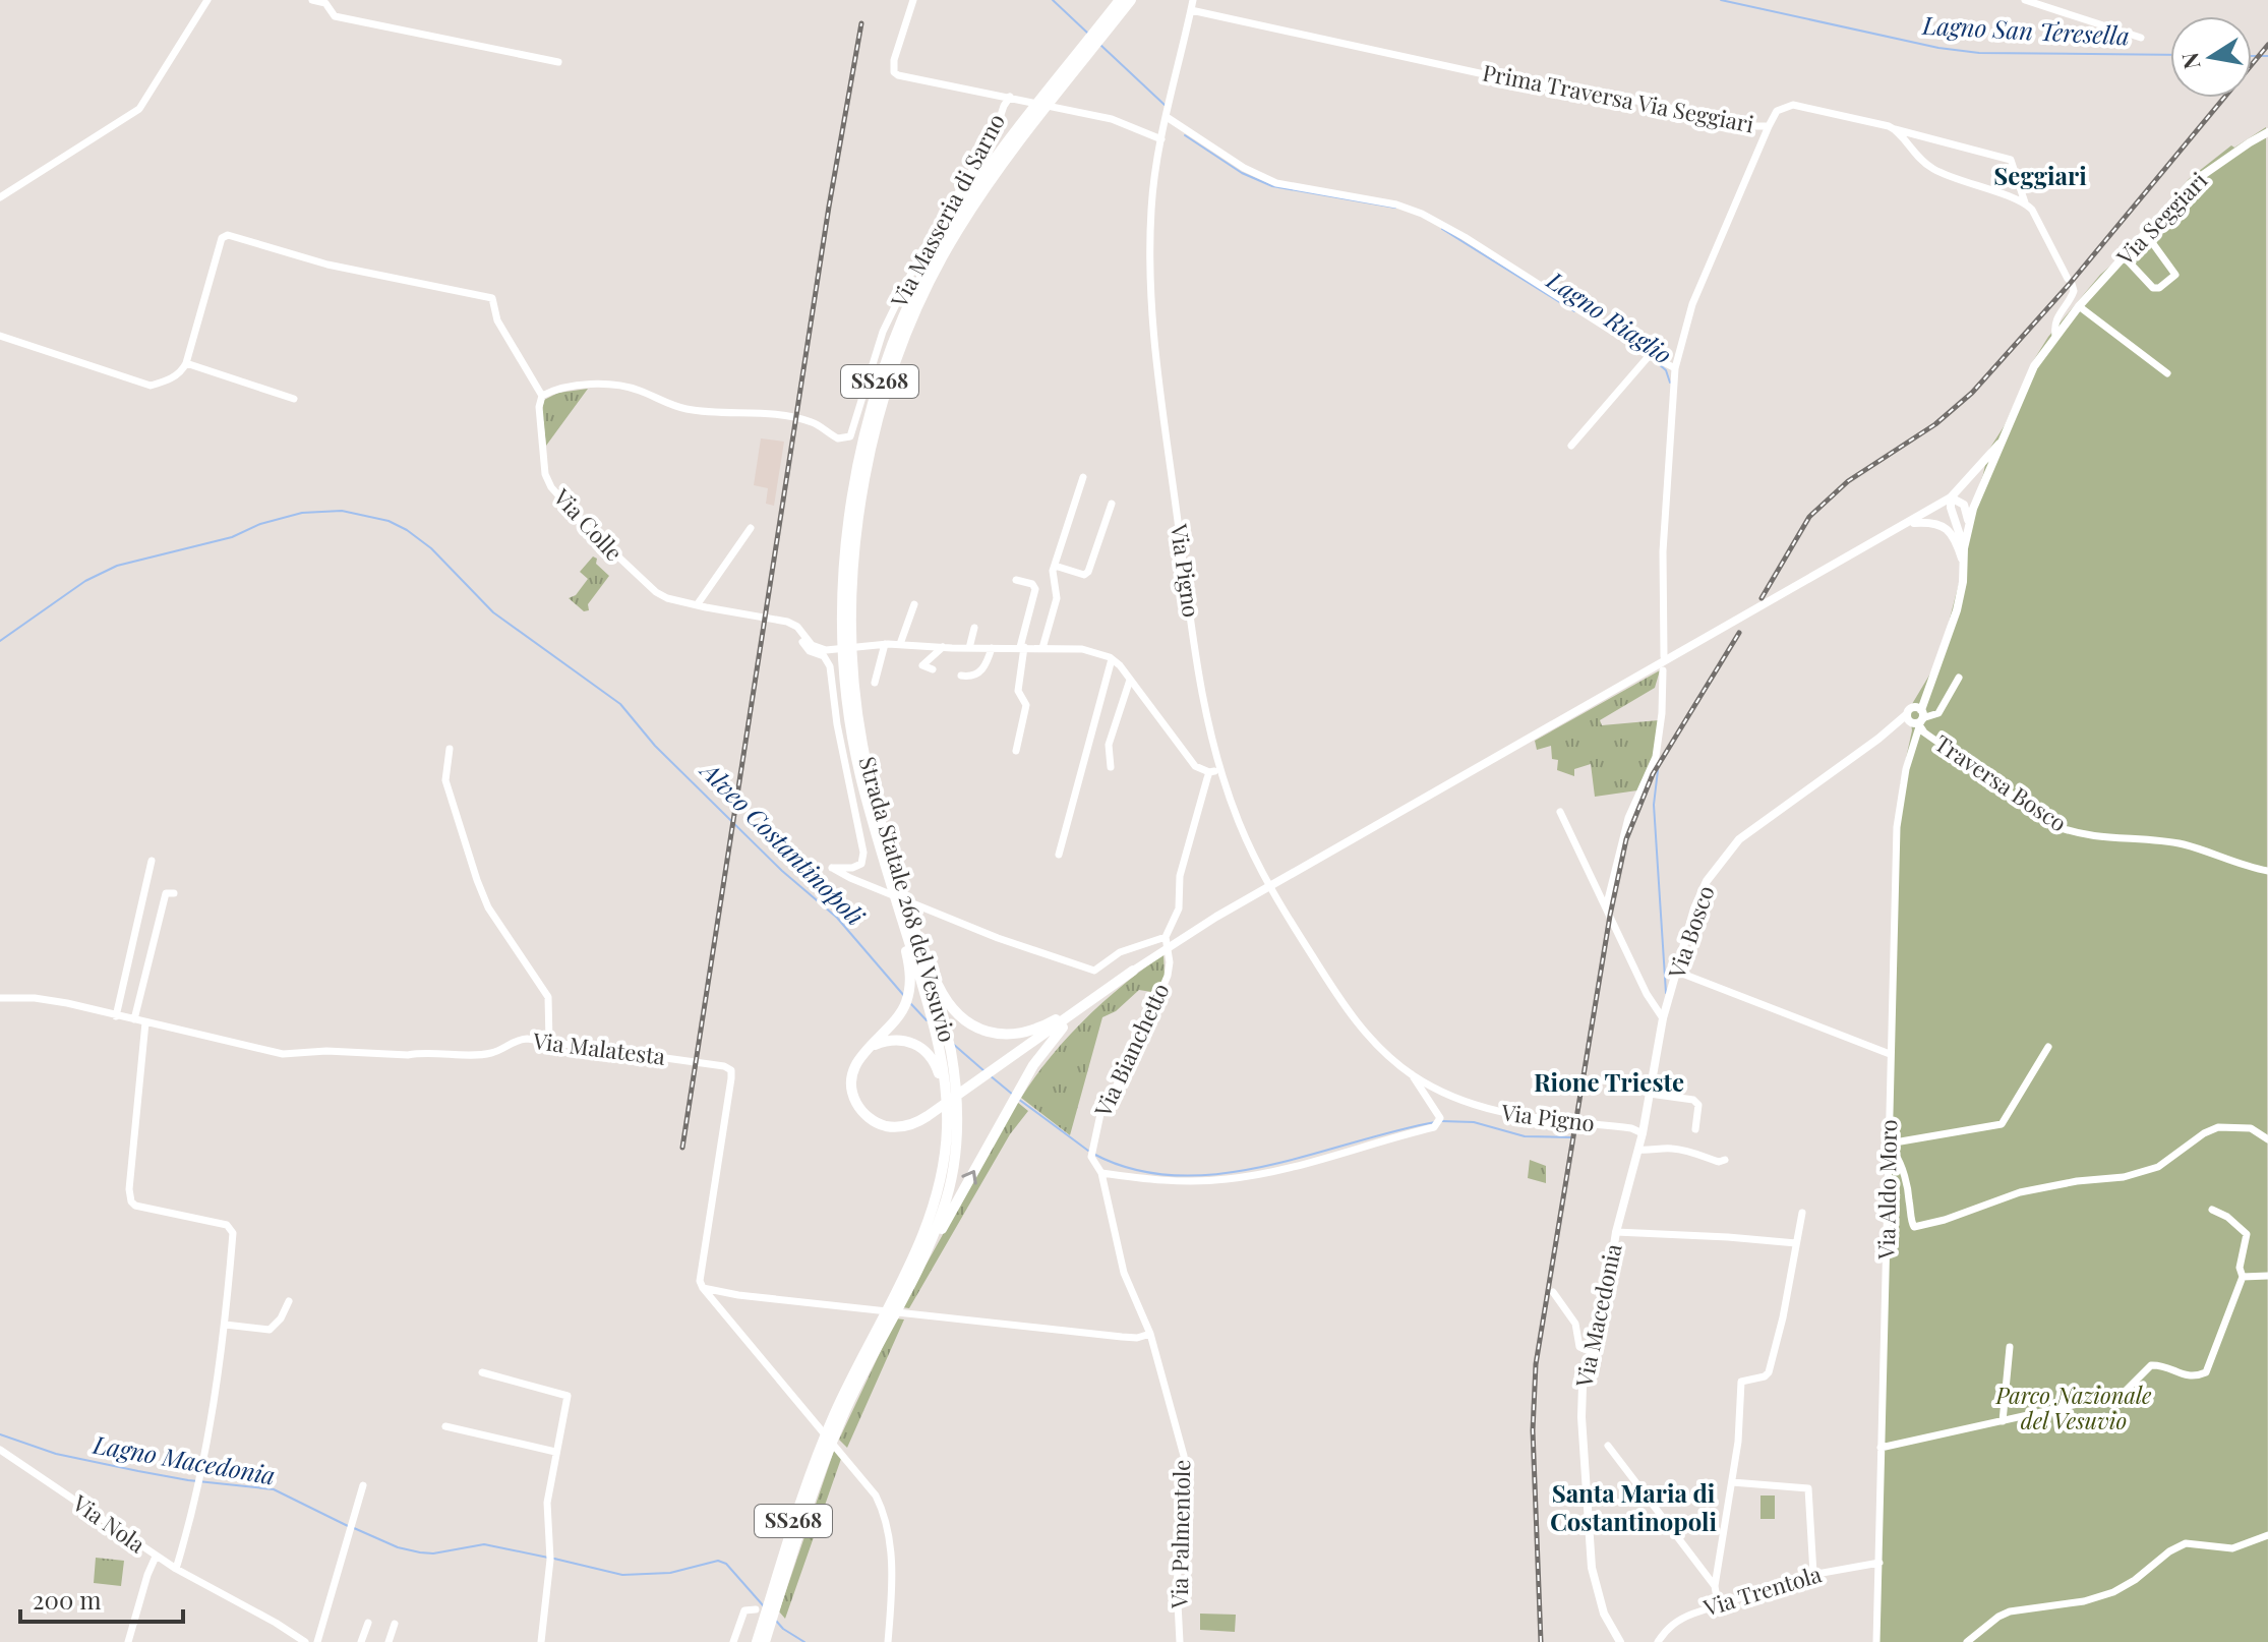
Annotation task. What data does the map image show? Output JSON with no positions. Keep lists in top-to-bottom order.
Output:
{
  "streets": {
    "highway": ["SS268", "Strada Statale 268 del Vesuvio"],
    "main road": ["Via Seggiari", "Via Bosco", "Via Macedonia"],
    "street": [
      "Prima Traversa Via Seggiari",
      "Via Masseria di Sarno",
      "Via Colle",
      "Via Pigno",
      "Traversa Bosco",
      "Via Malatesta",
      "Via Bianchetto",
      "Via Aldo Moro",
      "Via Nola",
      "Via Palmentole",
      "Via Trentola"
    ]
  },
  "crossings": [
    ["Prima Traversa Via Seggiari", "Via Pigno"],
    ["Via Masseria di Sarno", "Via Colle"],
    ["Via Masseria di Sarno", "Via Pigno"],
    ["Via Seggiari", "Via Bosco"],
    ["Via Pigno", "Via Bosco"],
    ["Via Pigno", "Via Bianchetto"],
    ["Via Pigno", "Via Macedonia"],
    ["Traversa Bosco", "Via Bosco"],
    ["Traversa Bosco", "Via Aldo Moro"],
    ["Via Bosco", "Via Aldo Moro"],
    ["Via Bosco", "Via Macedonia"],
    ["Via Bianchetto", "Via Palmentole"],
    ["Via Aldo Moro", "Via Trentola"]
  ],
  "districts": ["Seggiari", "Rione Trieste", "Santa Maria di Costantinopoli"],
  "water": [
    "Lagno San Teresella",
    "Lagno Riaglio",
    "Alveo Costantinopoli",
    "Lagno Macedonia"
  ],
  "parks": ["Parco Nazionale del Vesuvio"],
  "scale_bar": "200 m",
  "north": "left"
}
